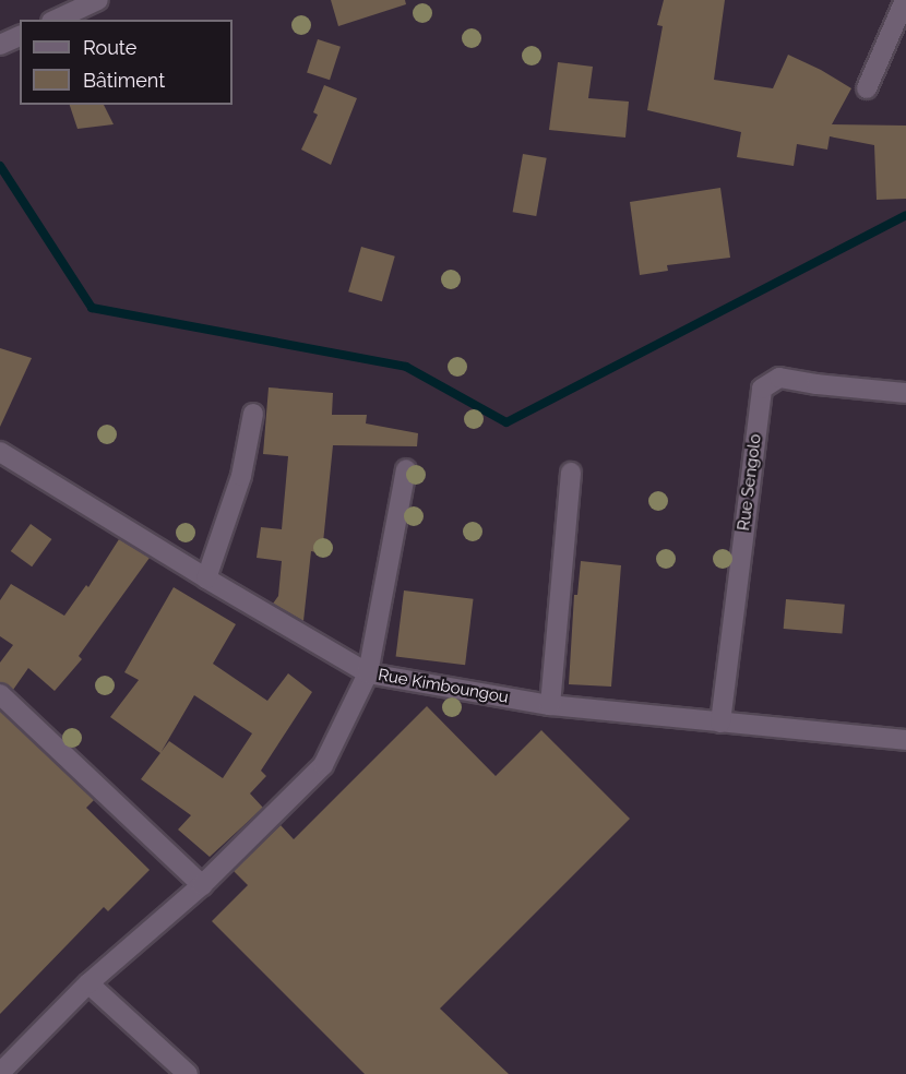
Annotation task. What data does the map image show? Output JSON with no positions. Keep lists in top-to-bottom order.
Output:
{
  "streets": {
    "street": ["Rue Sengolo", "Rue Kimboungou"]
  },
  "crossings": [
    ["Rue Sengolo", "Rue Kimboungou"]
  ],
  "legend": ["Route", "Bâtiment"]
}
